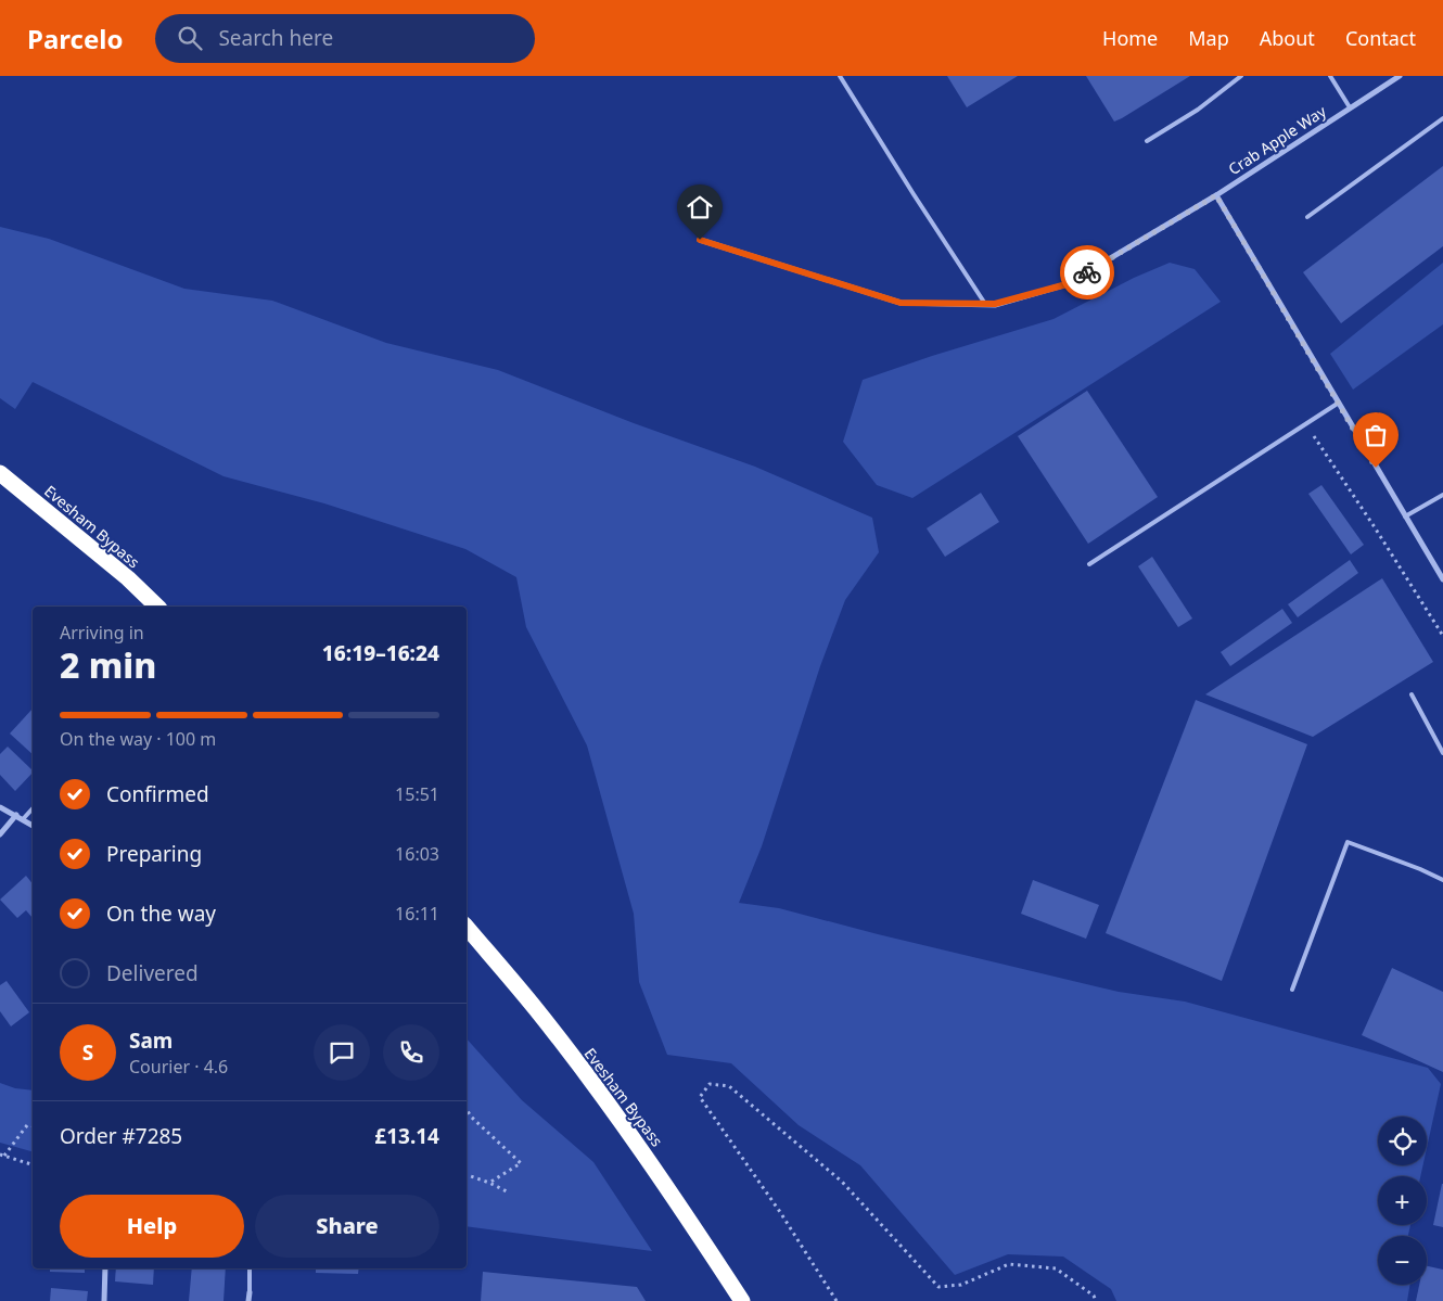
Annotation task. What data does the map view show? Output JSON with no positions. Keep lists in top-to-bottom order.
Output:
{
  "streets": {
    "highway": ["Evesham Bypass"],
    "street": ["Crab Apple Way"]
  },
  "page": {
    "header": "Parcelo",
    "search": "Search here",
    "nav": [
      "Home",
      "Map",
      "About",
      "Contact"
    ],
    "heading": ["2 min", "Arriving in", "16:19–16:24"],
    "panel": [
      "Sam",
      "Courier · 4.6",
      "Order #7285",
      "£13.14"
    ],
    "bar": "On the way · 100 m",
    "list": [
      ["Confirmed", "15:51"],
      ["Preparing", "16:03"],
      ["On the way", "16:11"],
      "Delivered"
    ],
    "round": "S",
    "map_buttons": ["+", "−"],
    "buttons": ["Help", "Share"]
  }
}
